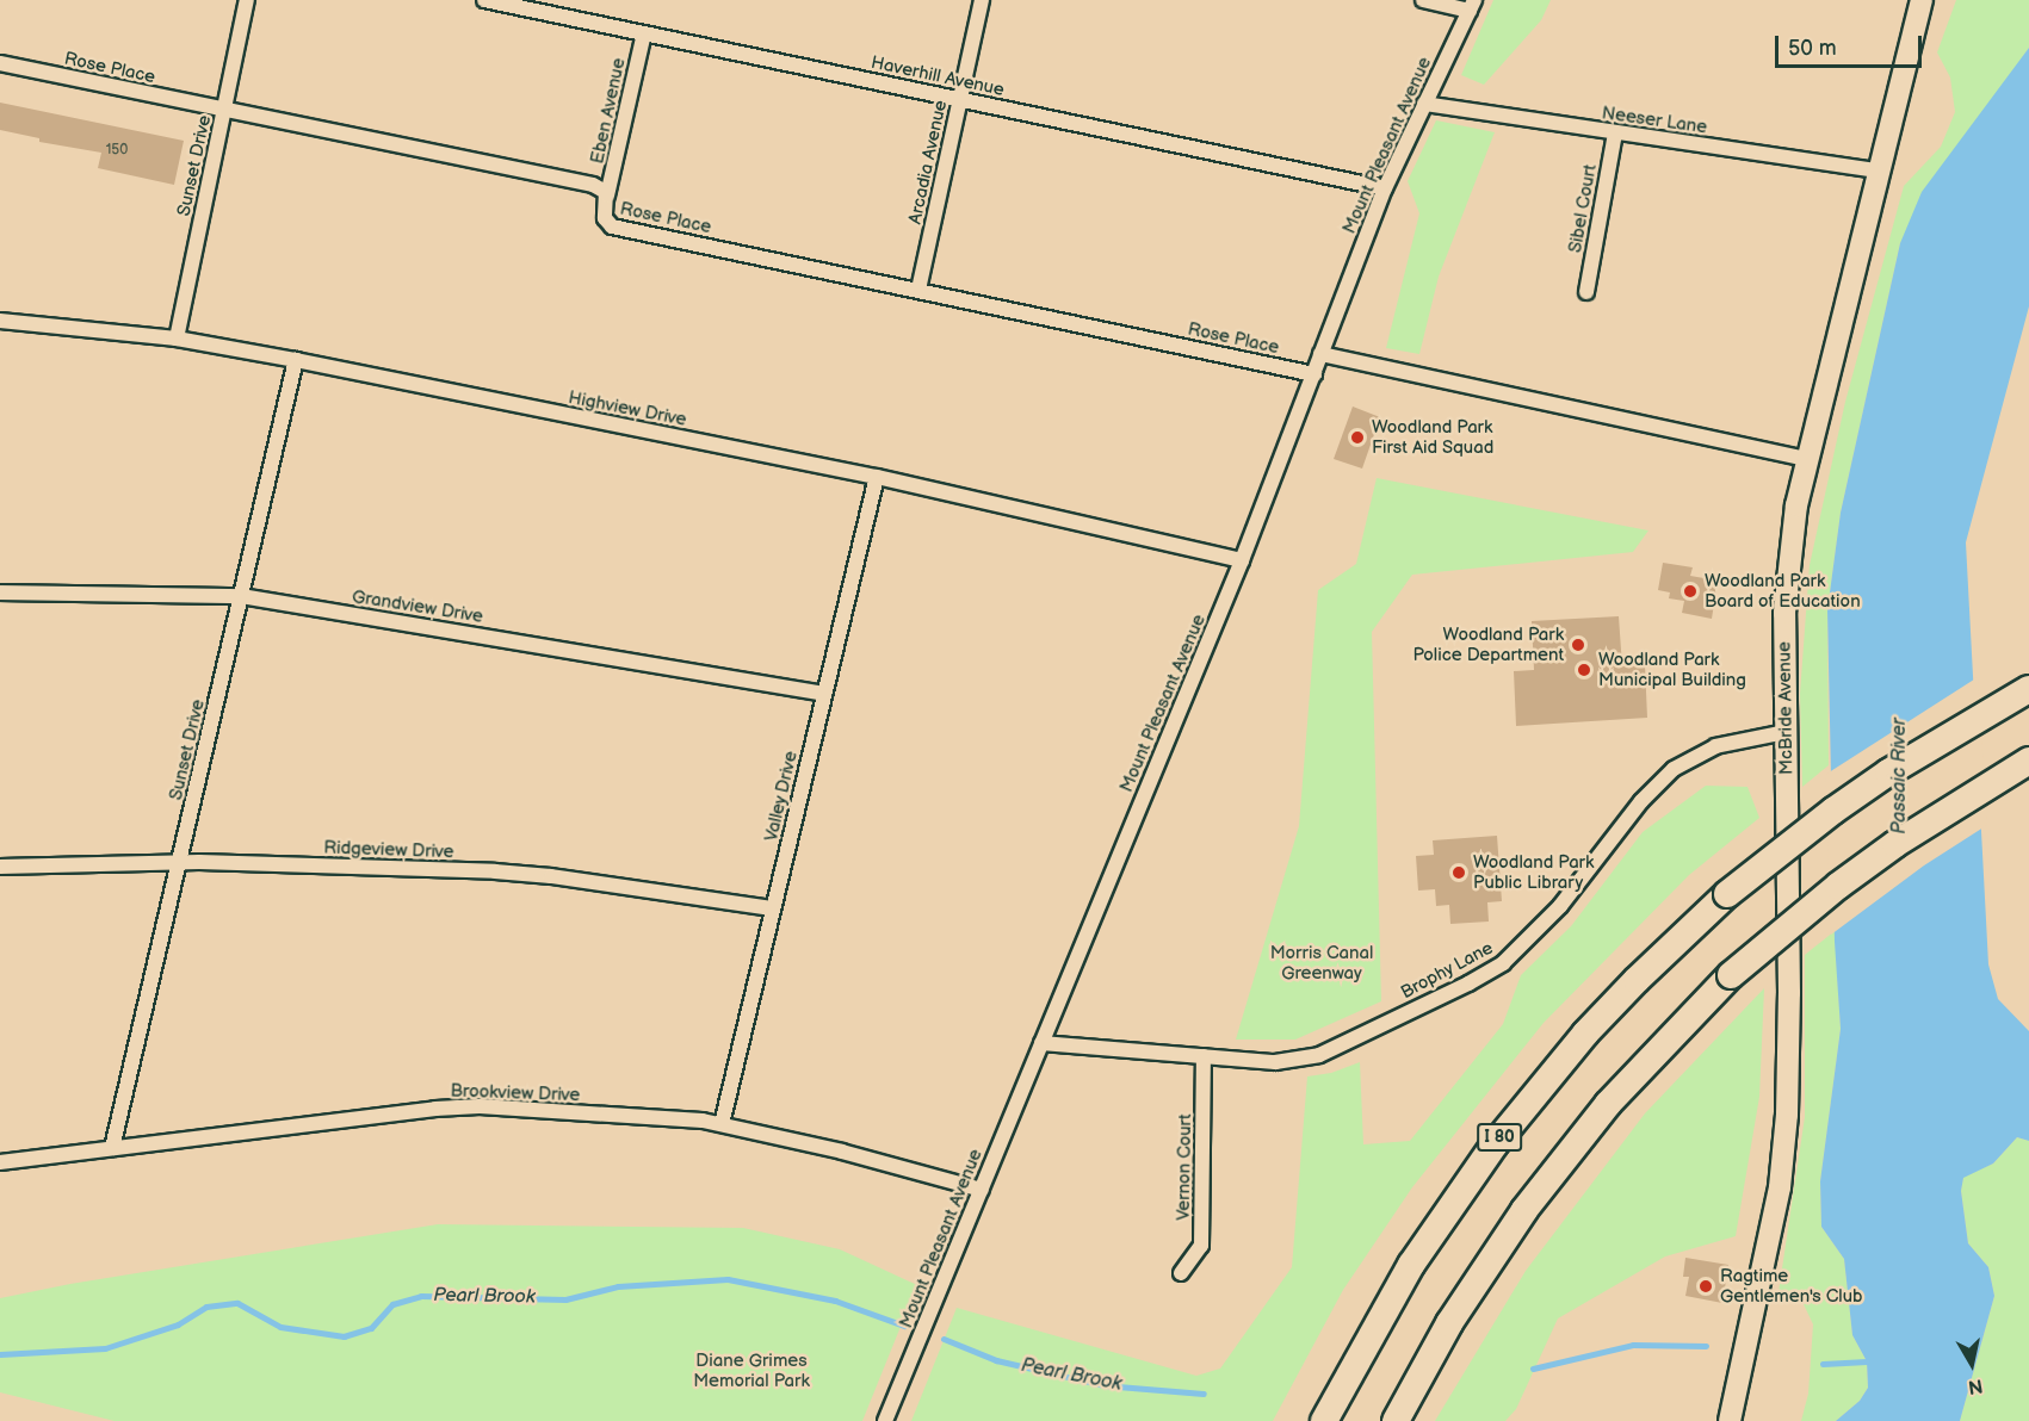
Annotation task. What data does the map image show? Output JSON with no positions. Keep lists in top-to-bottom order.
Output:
{
  "streets": {
    "highway": ["I 80"],
    "main road": ["McBride Avenue"],
    "street": [
      "Rose Place",
      "Haverhill Avenue",
      "Eben Avenue",
      "Neeser Lane",
      "Mount Pleasant Avenue",
      "Arcadia Avenue",
      "Sunset Drive",
      "Sibel Court",
      "Highview Drive",
      "Grandview Drive",
      "Valley Drive",
      "Ridgeview Drive",
      "Brophy Lane",
      "Brookview Drive",
      "Vernon Court"
    ]
  },
  "crossings": [
    ["Rose Place", "Eben Avenue"],
    ["Rose Place", "Mount Pleasant Avenue"],
    ["Rose Place", "Arcadia Avenue"],
    ["Rose Place", "Sunset Drive"],
    ["Haverhill Avenue", "Eben Avenue"],
    ["Haverhill Avenue", "Mount Pleasant Avenue"],
    ["Haverhill Avenue", "Arcadia Avenue"],
    ["Neeser Lane", "Mount Pleasant Avenue"],
    ["Neeser Lane", "Sibel Court"],
    ["Neeser Lane", "McBride Avenue"],
    ["Mount Pleasant Avenue", "Highview Drive"],
    ["Mount Pleasant Avenue", "Brophy Lane"],
    ["Mount Pleasant Avenue", "Brookview Drive"],
    ["Sunset Drive", "Highview Drive"],
    ["Sunset Drive", "Grandview Drive"],
    ["Sunset Drive", "Ridgeview Drive"],
    ["Sunset Drive", "Brookview Drive"],
    ["Highview Drive", "Valley Drive"],
    ["Grandview Drive", "Valley Drive"],
    ["McBride Avenue", "Brophy Lane"],
    ["Valley Drive", "Ridgeview Drive"],
    ["Valley Drive", "Brookview Drive"],
    ["Brophy Lane", "Vernon Court"]
  ],
  "water": ["Passaic River", "Pearl Brook"],
  "parks": ["Morris Canal Greenway", "Diane Grimes Memorial Park"],
  "places": [
    "Woodland Park First Aid Squad",
    "Woodland Park Board of Education",
    "Woodland Park Police Department",
    "Woodland Park Municipal Building",
    "Woodland Park Public Library",
    "Ragtime Gentlemen's Club"
  ],
  "house_numbers": ["150"],
  "scale_bar": "50 m",
  "north": "bottom"
}
